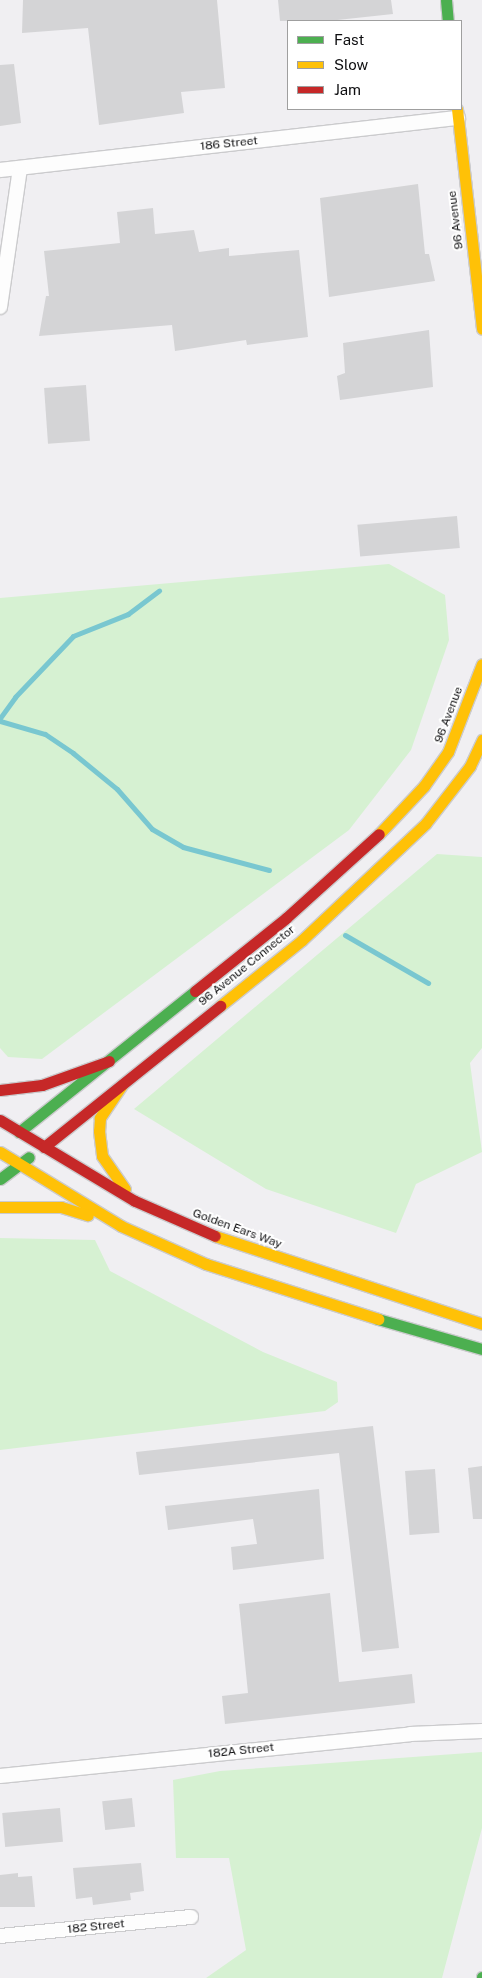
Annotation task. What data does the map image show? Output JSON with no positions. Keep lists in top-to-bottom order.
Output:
{
  "streets": {
    "main road": ["96 Avenue", "96 Avenue Connector", "Golden Ears Way"],
    "street": ["186 Street", "182A Street", "182 Street"]
  },
  "crossings": [
    ["186 Street", "96 Avenue"],
    ["96 Avenue", "96 Avenue Connector"],
    ["96 Avenue Connector", "Golden Ears Way"]
  ],
  "legend": ["Fast", "Slow", "Jam"]
}
